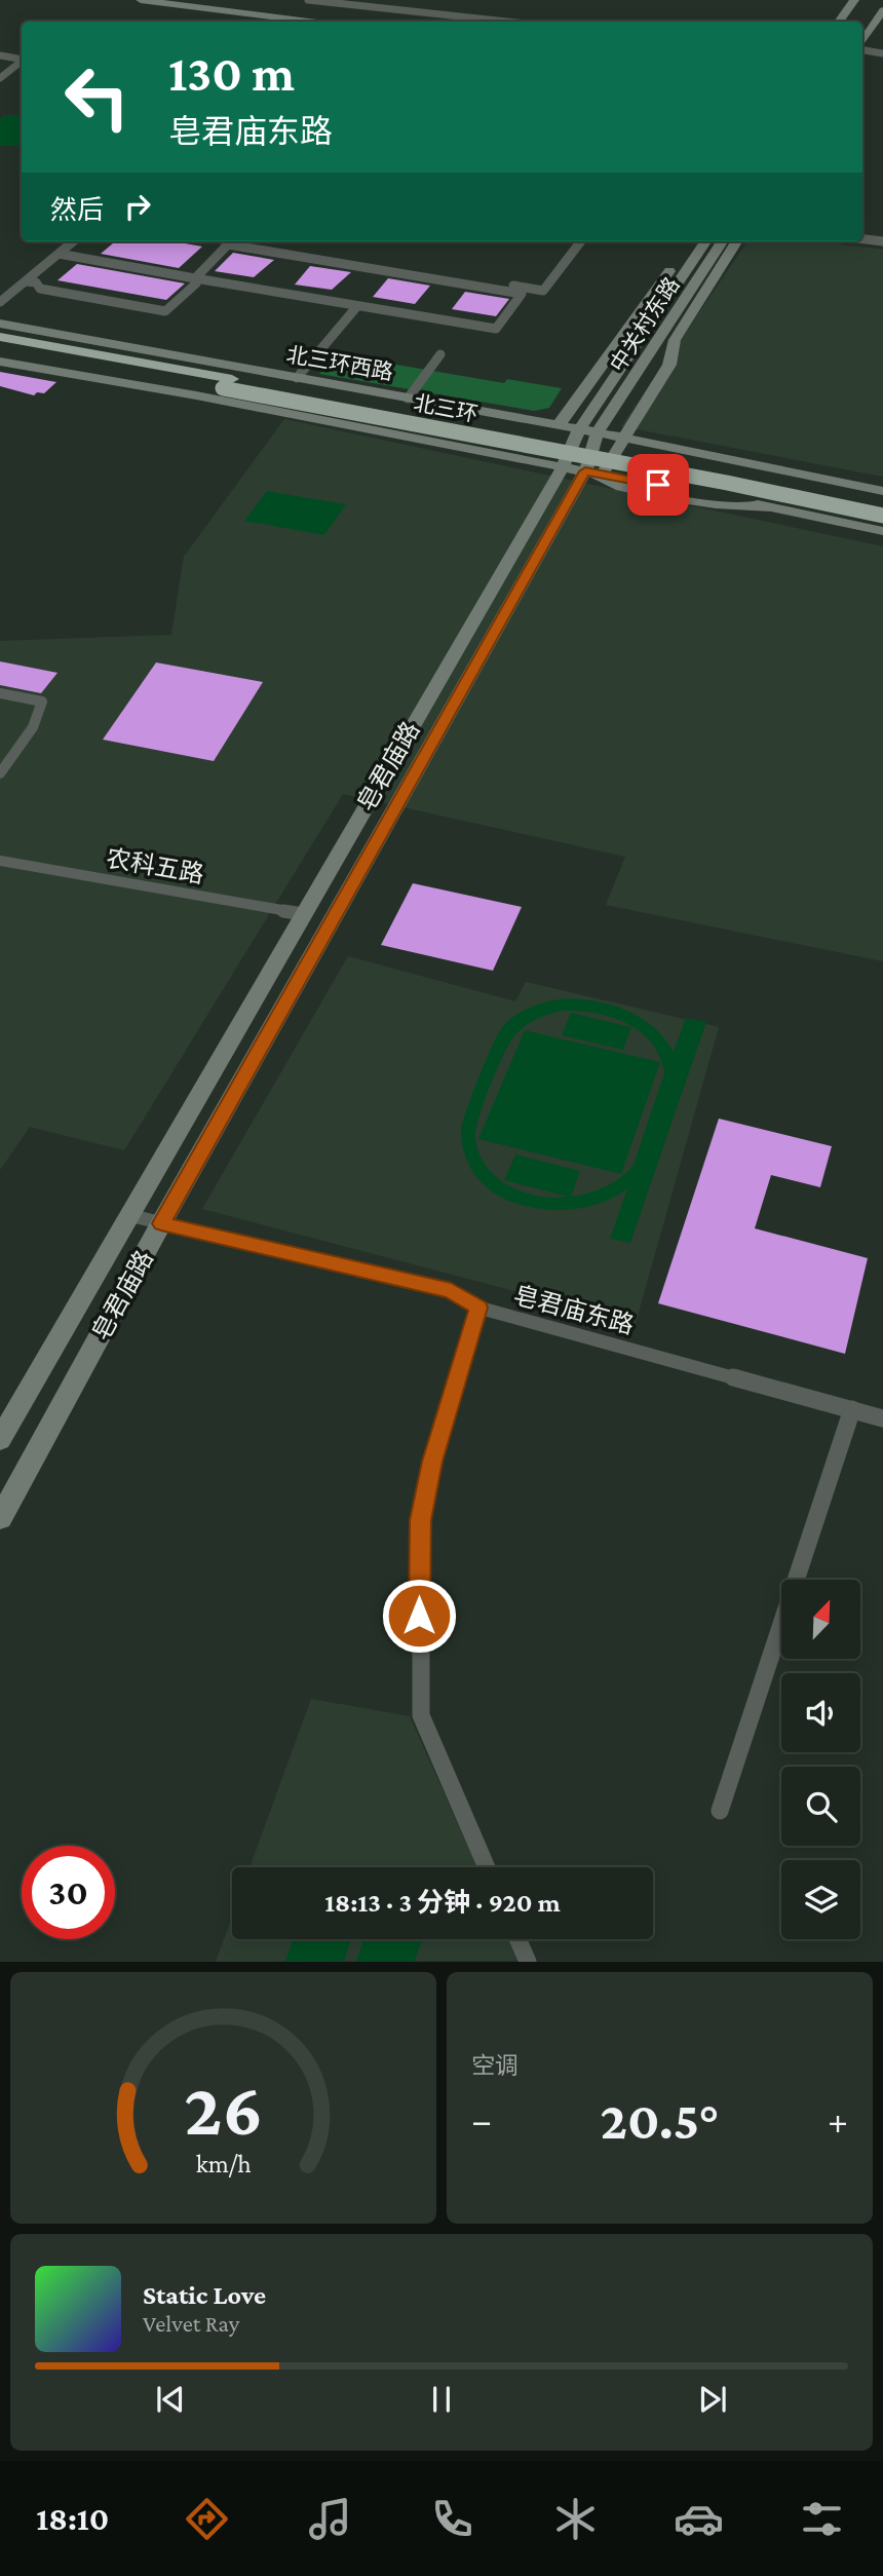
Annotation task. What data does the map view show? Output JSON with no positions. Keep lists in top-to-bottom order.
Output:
{
  "streets": {
    "highway": ["北三环"],
    "main road": ["中关村东路", "北三环西路", "皂君庙路"],
    "street": ["农科五路", "皂君庙东路"]
  },
  "crossings": [
    ["中关村东路", "北三环西路"],
    ["中关村东路", "皂君庙路"],
    ["皂君庙路", "农科五路"],
    ["皂君庙路", "皂君庙东路"]
  ],
  "north": "top right",
  "page": {
    "turn": ["130 m", "皂君庙东路"],
    "then": "然后",
    "limit": "30",
    "trip": "18:13 · 3 分钟 · 920 m",
    "tile": "空调",
    "heat": ["−", "20.5°", "+"],
    "song": ["Static Love", "Velvet Ray"],
    "tabs": "18:10",
    "gauge": ["26", "km/h"]
  }
}
